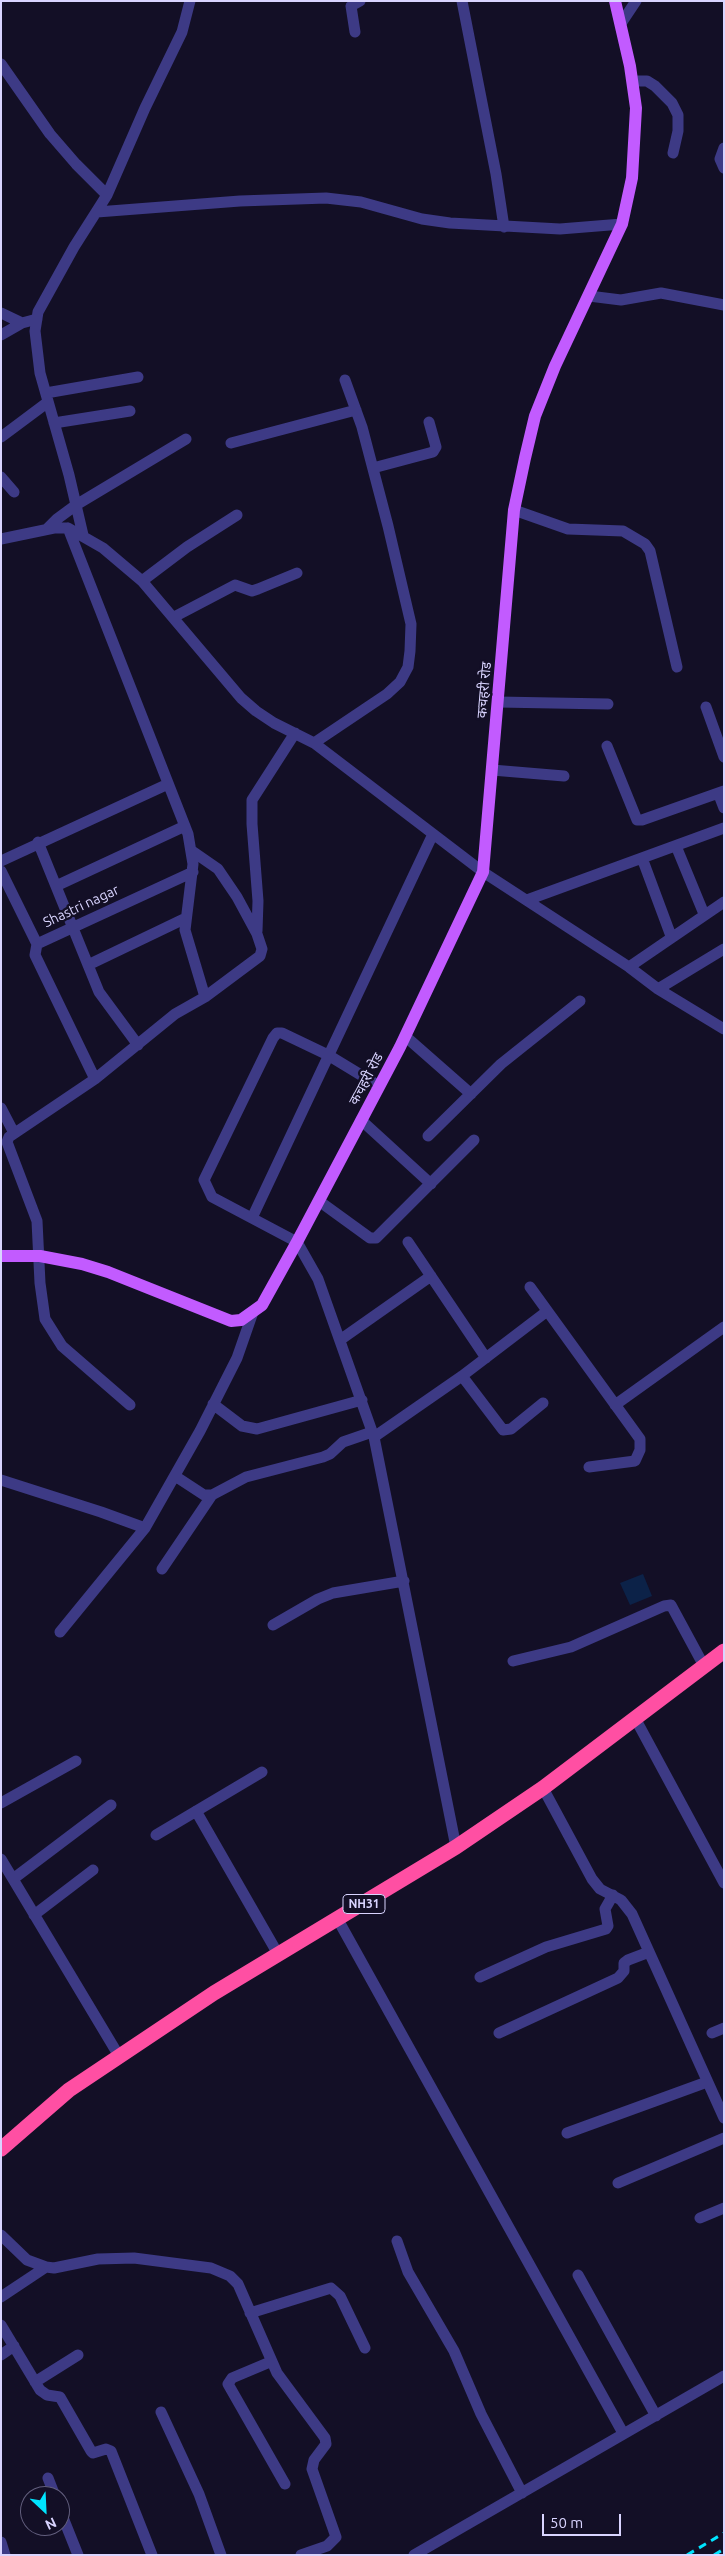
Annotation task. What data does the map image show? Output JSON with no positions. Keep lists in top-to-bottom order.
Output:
{
  "streets": {
    "highway": ["NH31"],
    "main road": ["कचहरी रोड"],
    "street": ["Shastri nagar"]
  },
  "scale_bar": "50 m",
  "north": "bottom right"
}
